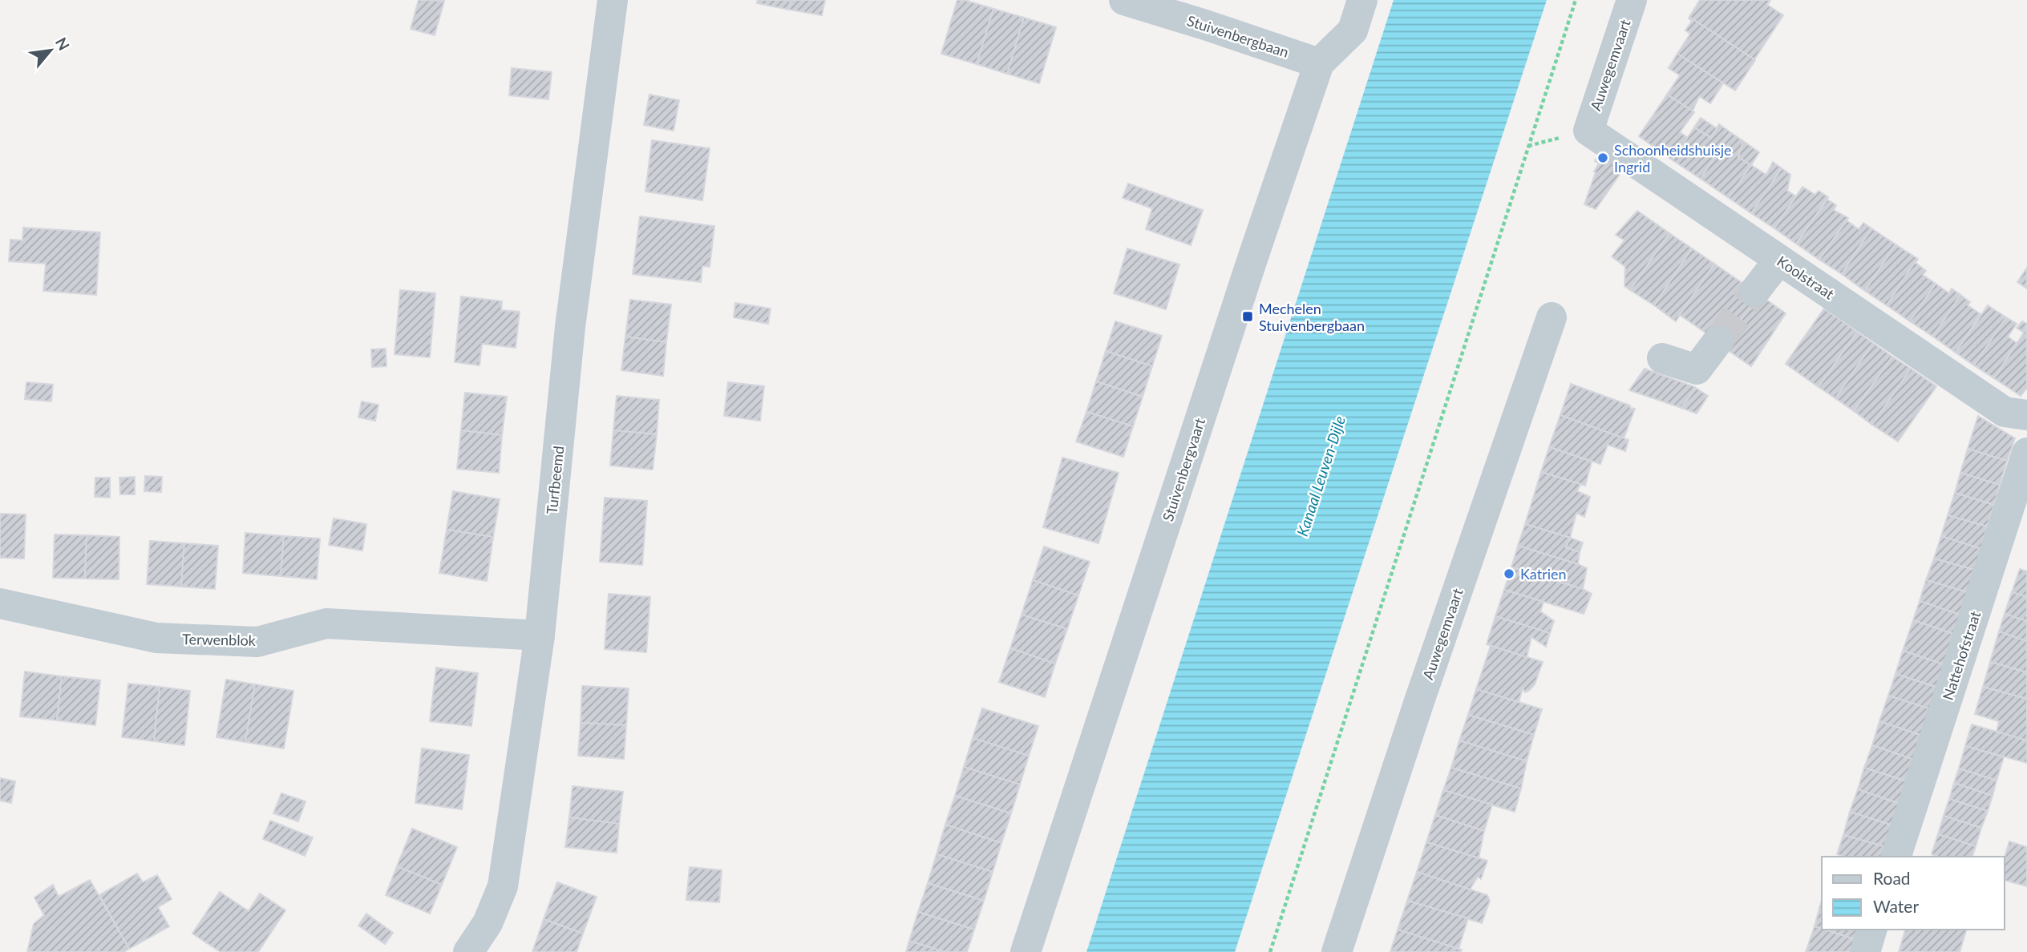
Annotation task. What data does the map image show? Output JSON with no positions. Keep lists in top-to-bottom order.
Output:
{
  "streets": {
    "street": [
      "Stuivenbergbaan",
      "Auwegemvaart",
      "Koolstraat",
      "Stuivenbergvaart",
      "Turfbeemd",
      "Terwenblok",
      "Nattehofstraat"
    ]
  },
  "crossings": [
    ["Stuivenbergbaan", "Stuivenbergvaart"],
    ["Auwegemvaart", "Koolstraat"],
    ["Turfbeemd", "Terwenblok"]
  ],
  "water": ["Kanaal Leuven-Dijle"],
  "places": {
    "other": ["Schoonheidshuisje Ingrid", "Katrien"],
    "transit": ["Mechelen Stuivenbergbaan"]
  },
  "legend": ["Road", "Water"],
  "north": "top right"
}
